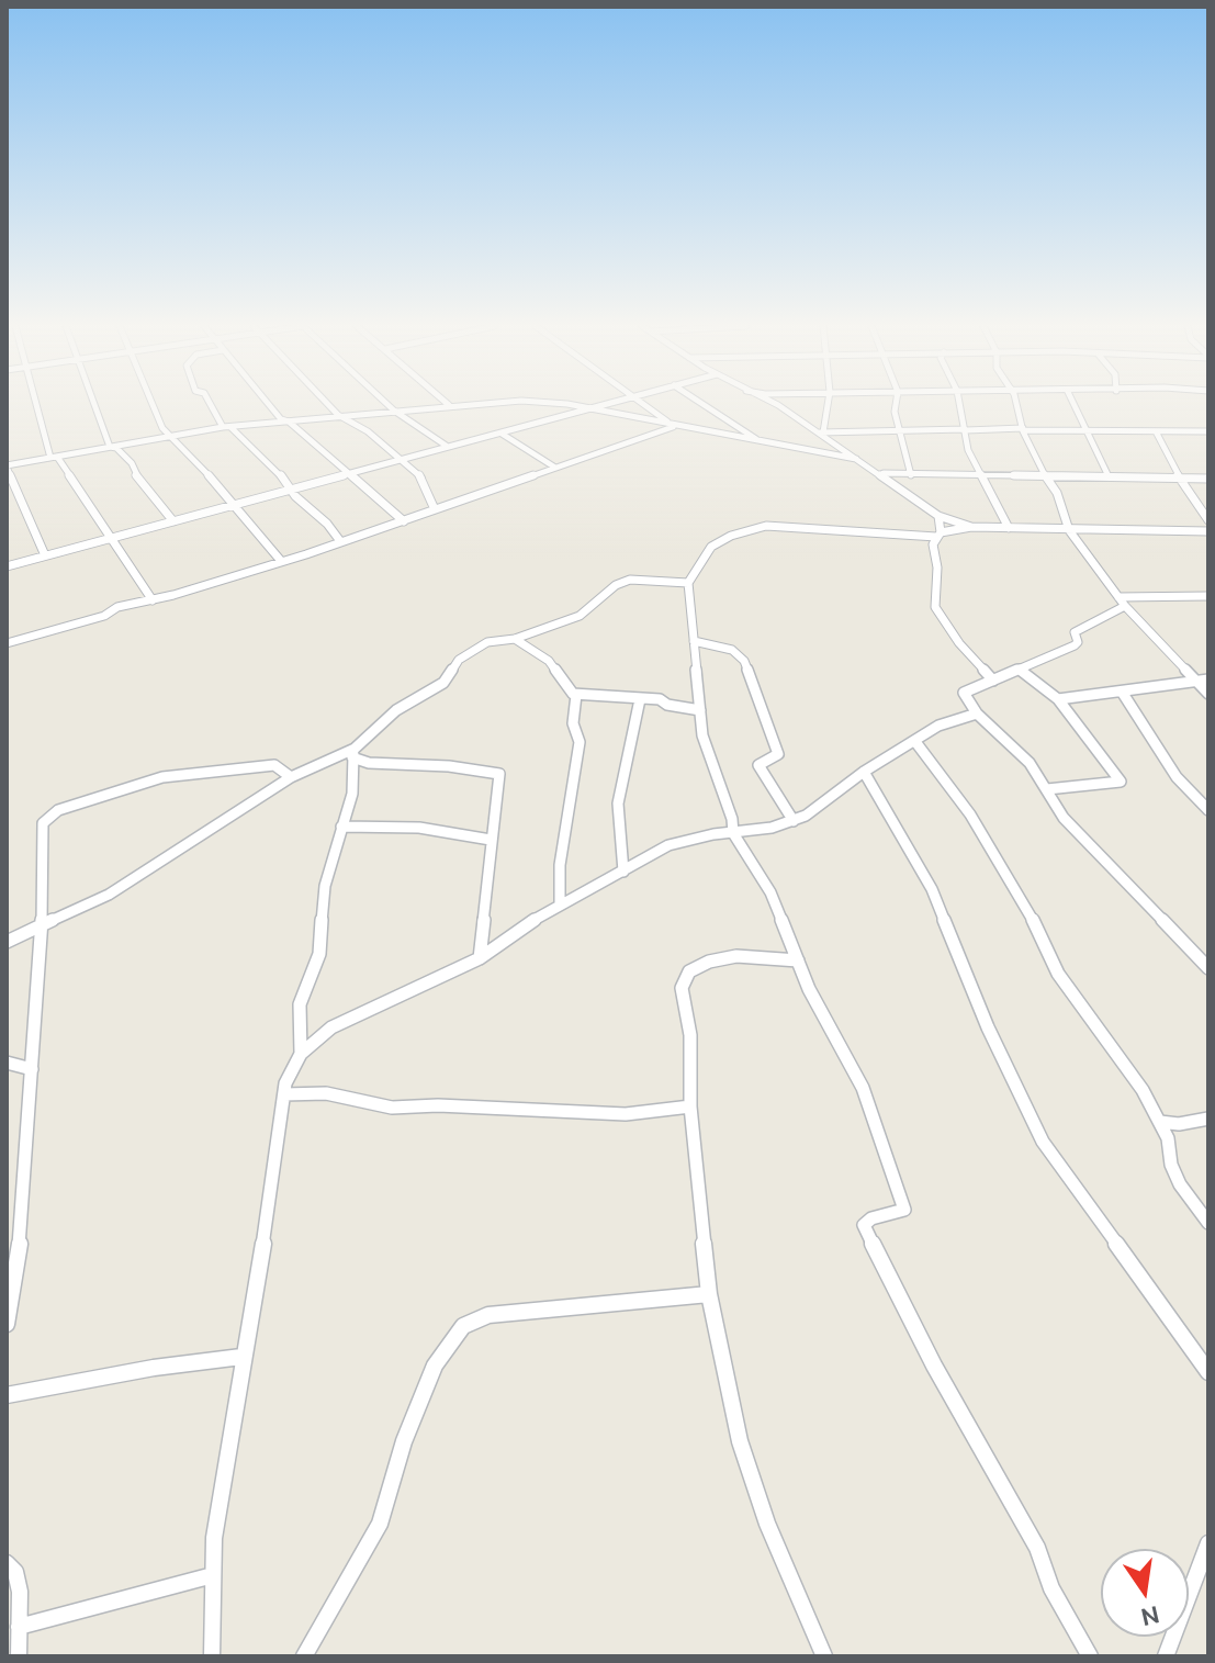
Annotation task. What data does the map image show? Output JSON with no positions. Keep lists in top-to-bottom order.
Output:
{
  "north": "bottom"
}
